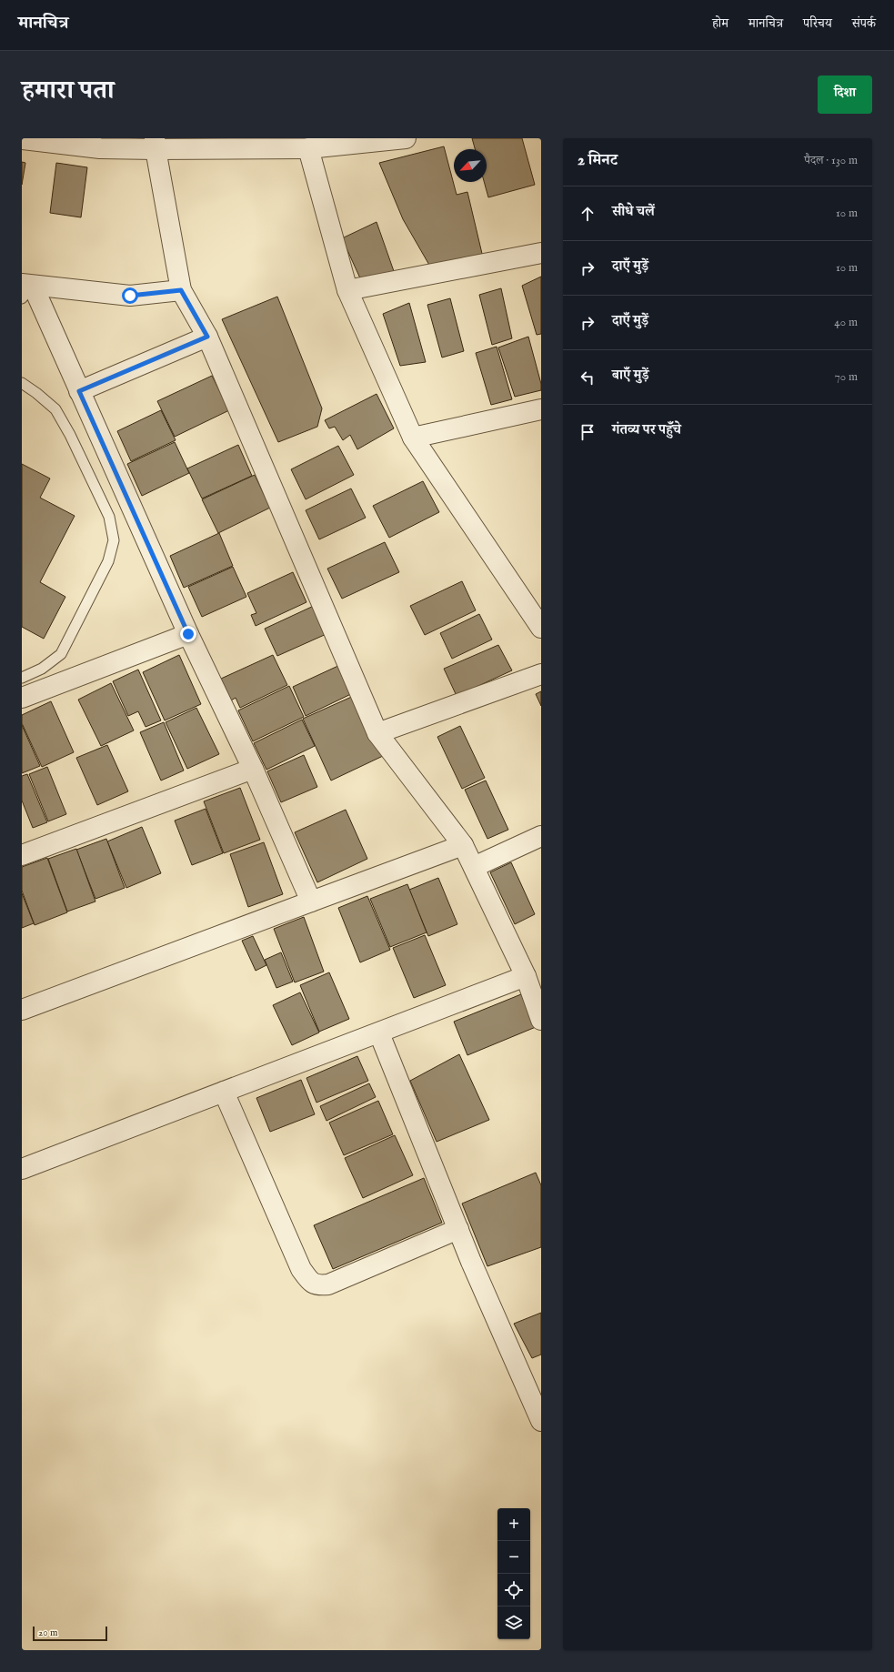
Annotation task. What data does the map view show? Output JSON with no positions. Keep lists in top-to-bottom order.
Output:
{
  "scale_bar": "20 m",
  "north": "bottom left",
  "page": {
    "header": "मानचित्र",
    "nav": [
      "होम",
      "मानचित्र",
      "परिचय",
      "संपर्क"
    ],
    "title": "हमारा पता",
    "buttons": "दिशा",
    "heading": ["2 मिनट", "पैदल · 130 m"],
    "list": [
      ["सीधे चलें", "10 m"],
      ["दाएँ मुड़ें", "10 m"],
      ["दाएँ मुड़ें", "40 m"],
      ["बाएँ मुड़ें", "70 m"],
      "गंतव्य पर पहुँचे"
    ],
    "map_buttons": ["+", "−"],
    "scale": "20 m"
  }
}
